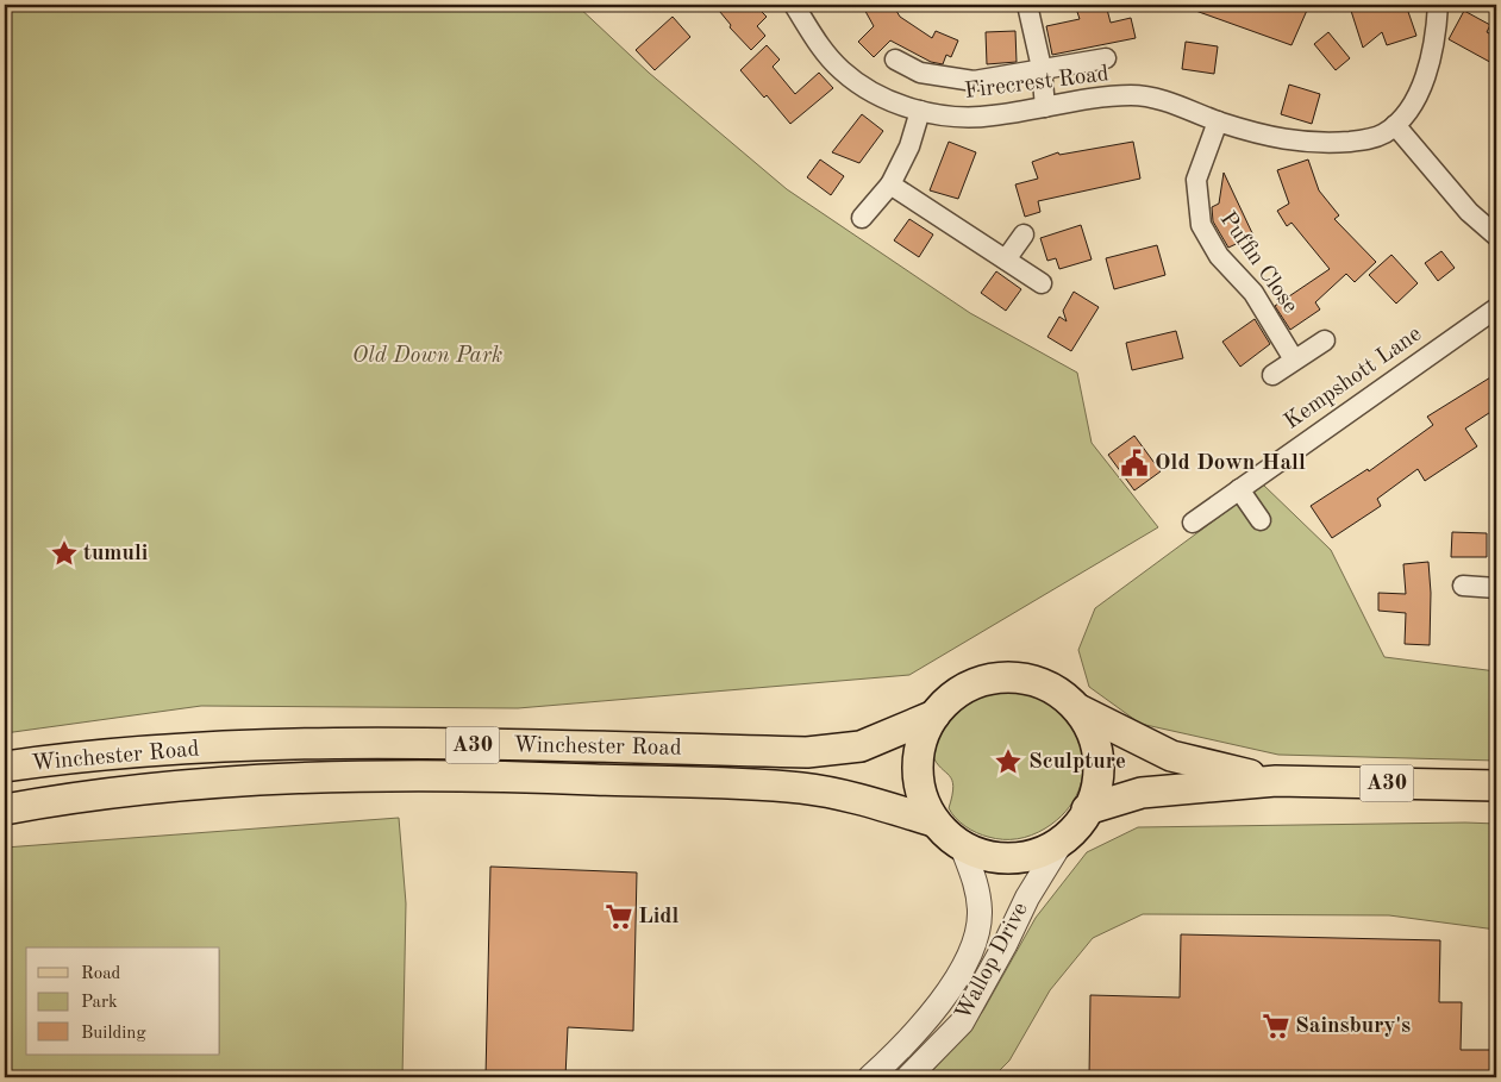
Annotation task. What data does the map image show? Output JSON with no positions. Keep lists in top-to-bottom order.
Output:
{
  "streets": {
    "main road": ["A30", "Winchester Road"],
    "street": [
      "Firecrest Road",
      "Puffin Close",
      "Kempshott Lane",
      "Wallop Drive"
    ]
  },
  "crossings": [
    ["Firecrest Road", "Puffin Close"],
    ["A30", "Winchester Road"],
    ["A30", "Wallop Drive"],
    ["Winchester Road", "Wallop Drive"]
  ],
  "parks": ["Old Down Park"],
  "places": {
    "public building": ["Old Down Hall"],
    "place": ["tumuli", "Sculpture"],
    "supermarket": ["Lidl", "Sainsbury's"]
  },
  "legend": ["Road", "Park", "Building"]
}
